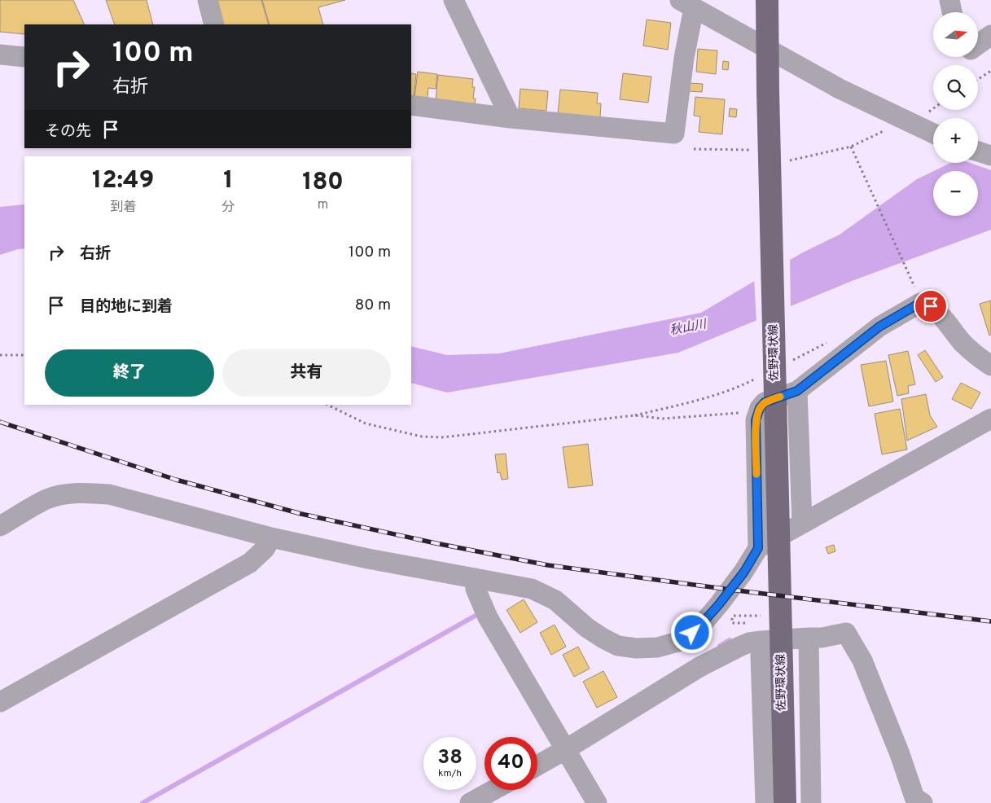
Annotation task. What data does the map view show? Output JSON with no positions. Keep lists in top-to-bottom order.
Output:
{
  "streets": {
    "main road": ["佐野環状線"]
  },
  "water": ["秋山川"],
  "north": "right",
  "page": {
    "map_buttons": ["+", "−"],
    "turn": ["100 m", "右折"],
    "then": "その先",
    "eta": [
      "12:49",
      "到着",
      "1",
      "分",
      "180",
      "m"
    ],
    "list": [
      {
        "name": "右折",
        "value": "100 m"
      },
      {
        "name": "目的地に到着",
        "value": "80 m"
      }
    ],
    "buttons": ["終了", "共有"],
    "speed": "38 km/h",
    "limit": "40"
  }
}
